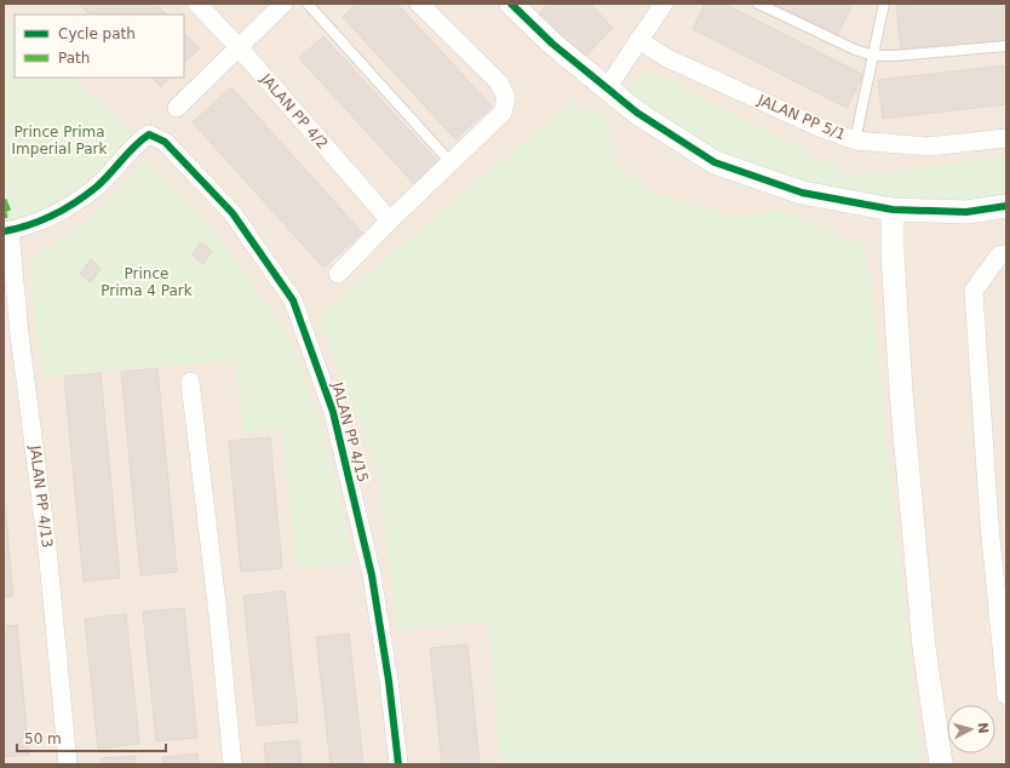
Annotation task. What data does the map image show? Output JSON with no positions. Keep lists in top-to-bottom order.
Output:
{
  "streets": {
    "street": [
      "JALAN PP 4/2",
      "JALAN PP 5/1",
      "JALAN PP 4/15",
      "JALAN PP 4/13"
    ]
  },
  "crossings": [
    ["JALAN PP 4/15", "JALAN PP 4/13"]
  ],
  "parks": ["Prince Prima Imperial Park", "Prince Prima 4 Park"],
  "legend": ["Cycle path", "Path"],
  "scale_bar": "50 m",
  "north": "right"
}
